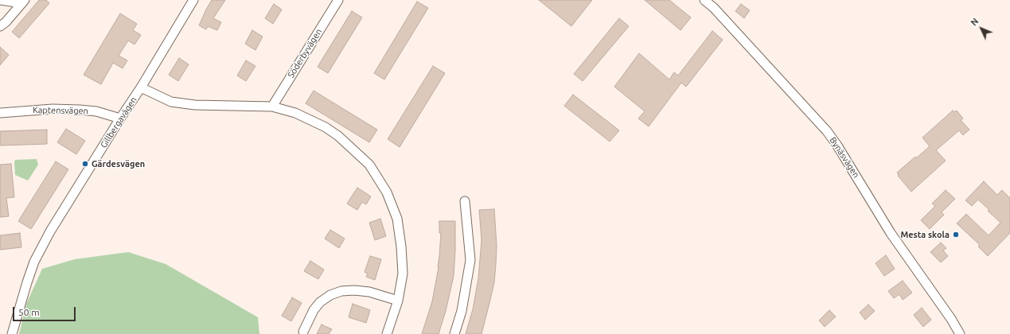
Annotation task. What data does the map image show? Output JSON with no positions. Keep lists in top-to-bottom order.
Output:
{
  "streets": {
    "street": [
      "Söderbyvägen",
      "Kaptensvägen",
      "Gillbergavägen",
      "Bynäsvägen"
    ]
  },
  "crossings": [
    ["Kaptensvägen", "Gillbergavägen"]
  ],
  "places": ["Gärdesvägen", "Mesta skola"],
  "scale_bar": "50 m",
  "north": "top left"
}
